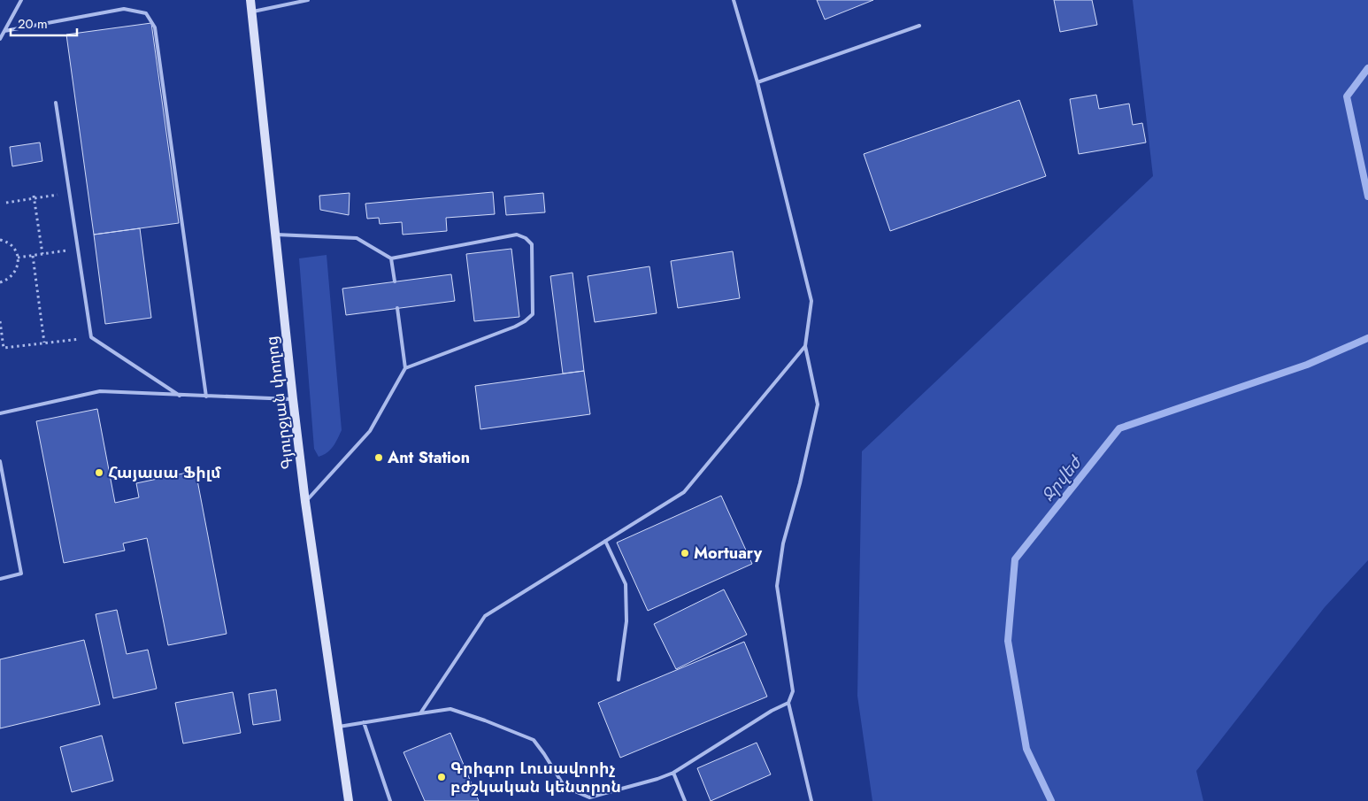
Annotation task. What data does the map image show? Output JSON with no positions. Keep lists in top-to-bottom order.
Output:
{
  "streets": {
    "main road": ["Գյուրջյան փողոց"]
  },
  "water": ["Ջրվեժ"],
  "places": [
    "Ant Station",
    "Հայասա Ֆիլմ",
    "Mortuary",
    "Գրիգոր Լուսավորիչ բժշկական կենտրոն"
  ],
  "scale_bar": "20 m"
}
